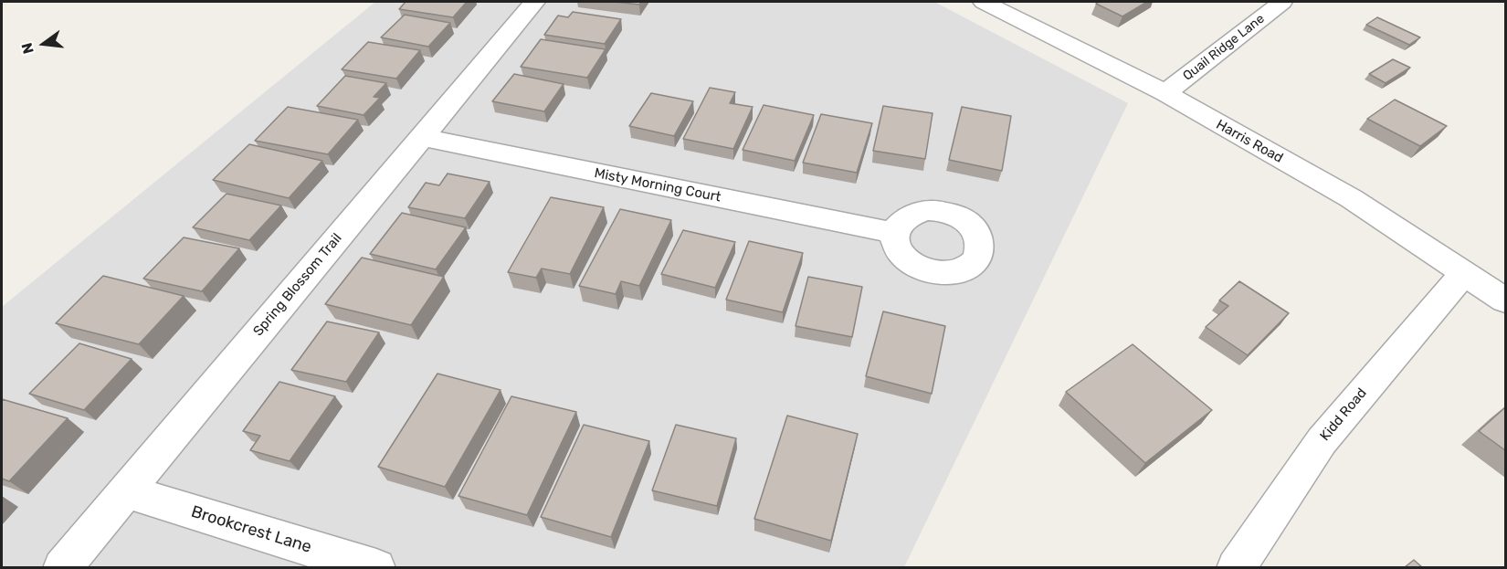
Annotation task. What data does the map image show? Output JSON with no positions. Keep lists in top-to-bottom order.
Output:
{
  "streets": {
    "street": [
      "Quail Ridge Lane",
      "Harris Road",
      "Misty Morning Court",
      "Spring Blossom Trail",
      "Kidd Road",
      "Brookcrest Lane"
    ]
  },
  "crossings": [
    ["Quail Ridge Lane", "Harris Road"],
    ["Harris Road", "Kidd Road"],
    ["Misty Morning Court", "Spring Blossom Trail"],
    ["Spring Blossom Trail", "Brookcrest Lane"]
  ],
  "north": "left"
}
